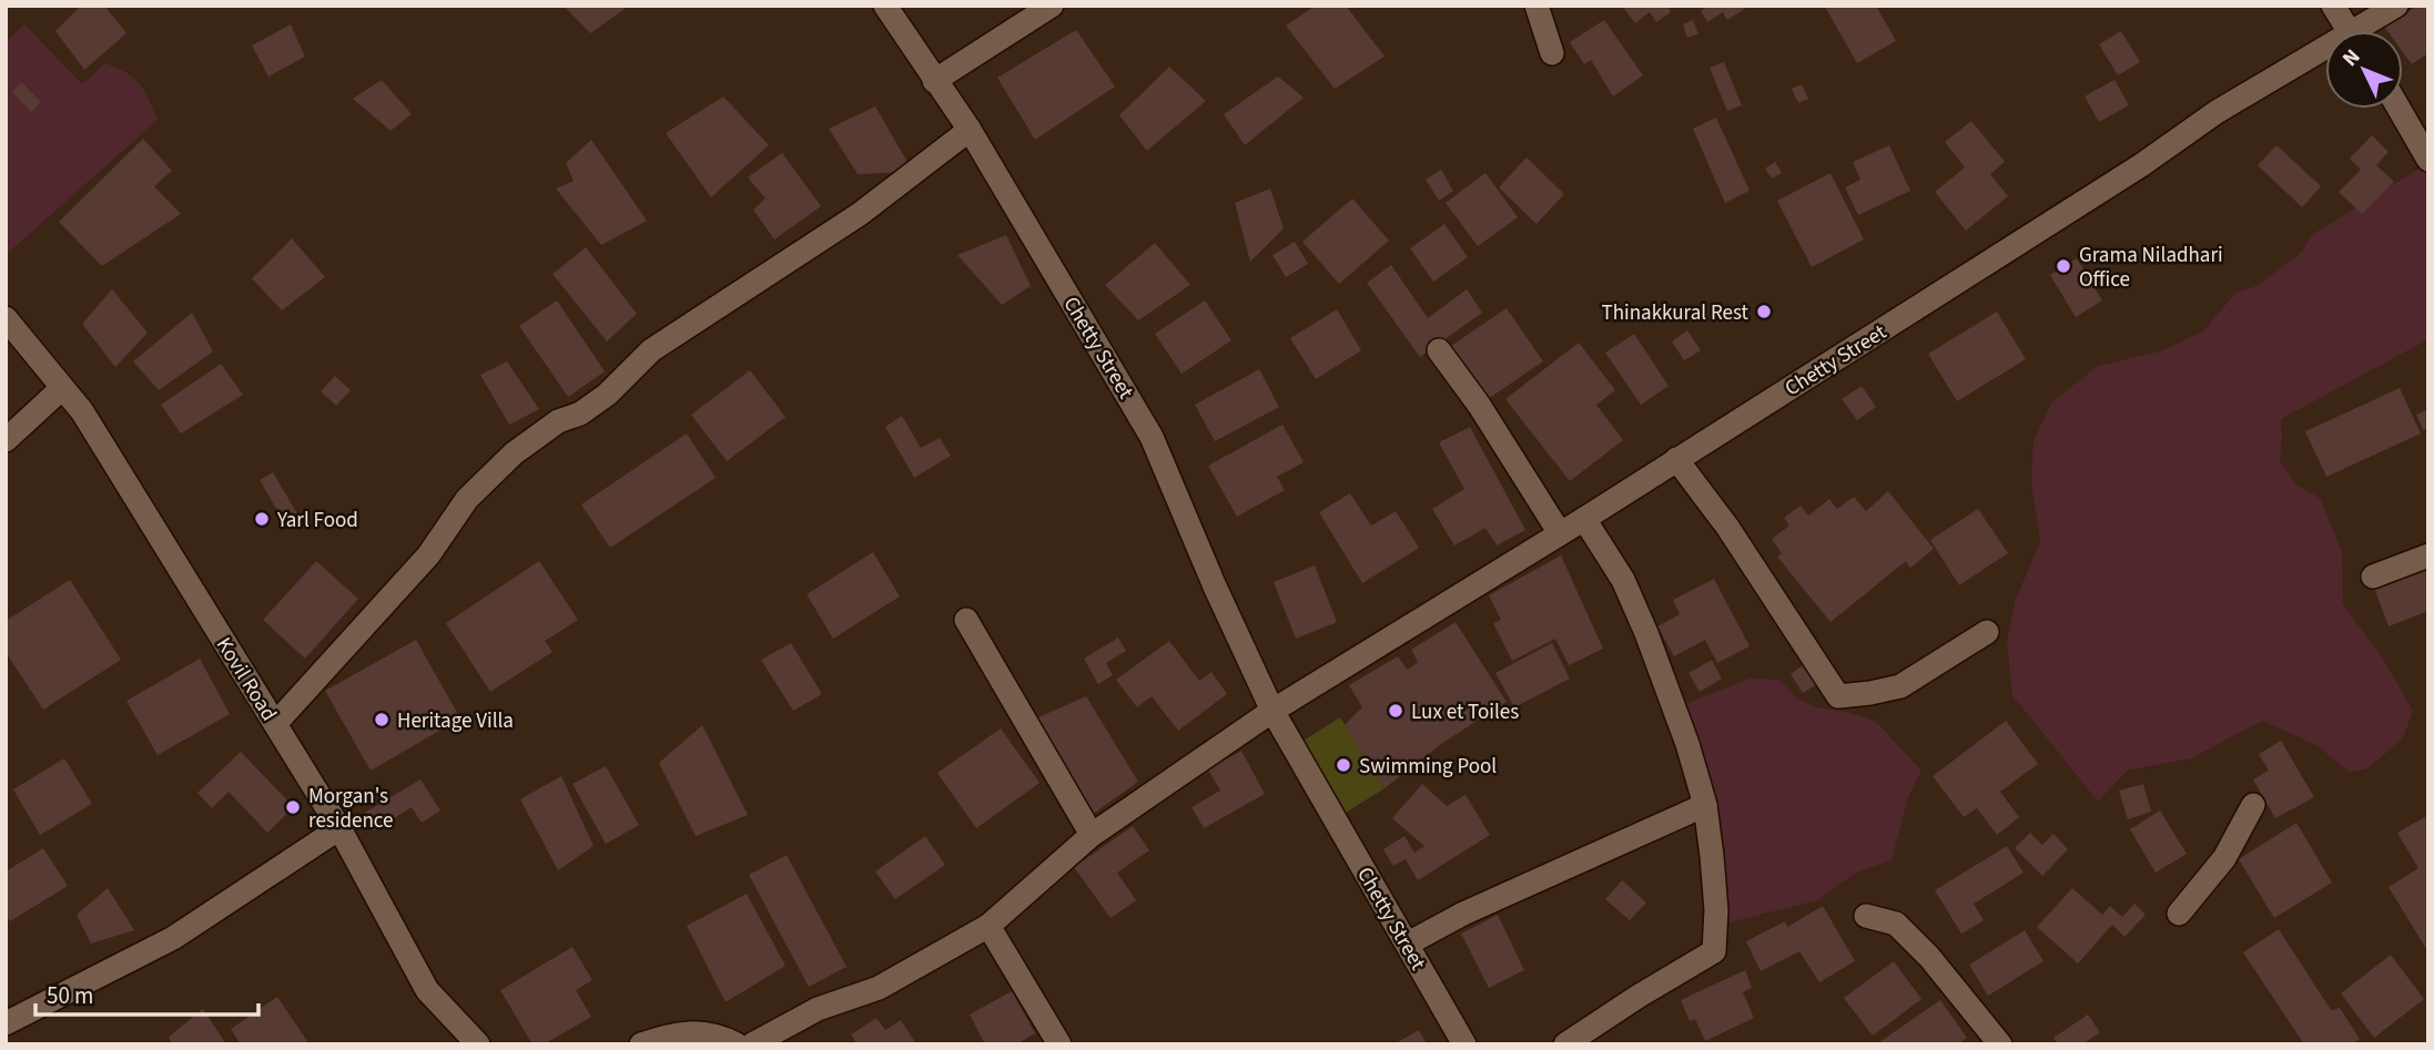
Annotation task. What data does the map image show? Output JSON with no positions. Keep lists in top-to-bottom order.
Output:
{
  "streets": {
    "street": ["Chetty Street", "Kovil Road"]
  },
  "places": [
    "Grama Niladhari Office",
    "Thinakkural Rest",
    "Yarl Food",
    "Lux et Toiles",
    "Heritage Villa",
    "Swimming Pool",
    "Morgan's residence"
  ],
  "scale_bar": "50 m",
  "north": "top left"
}
